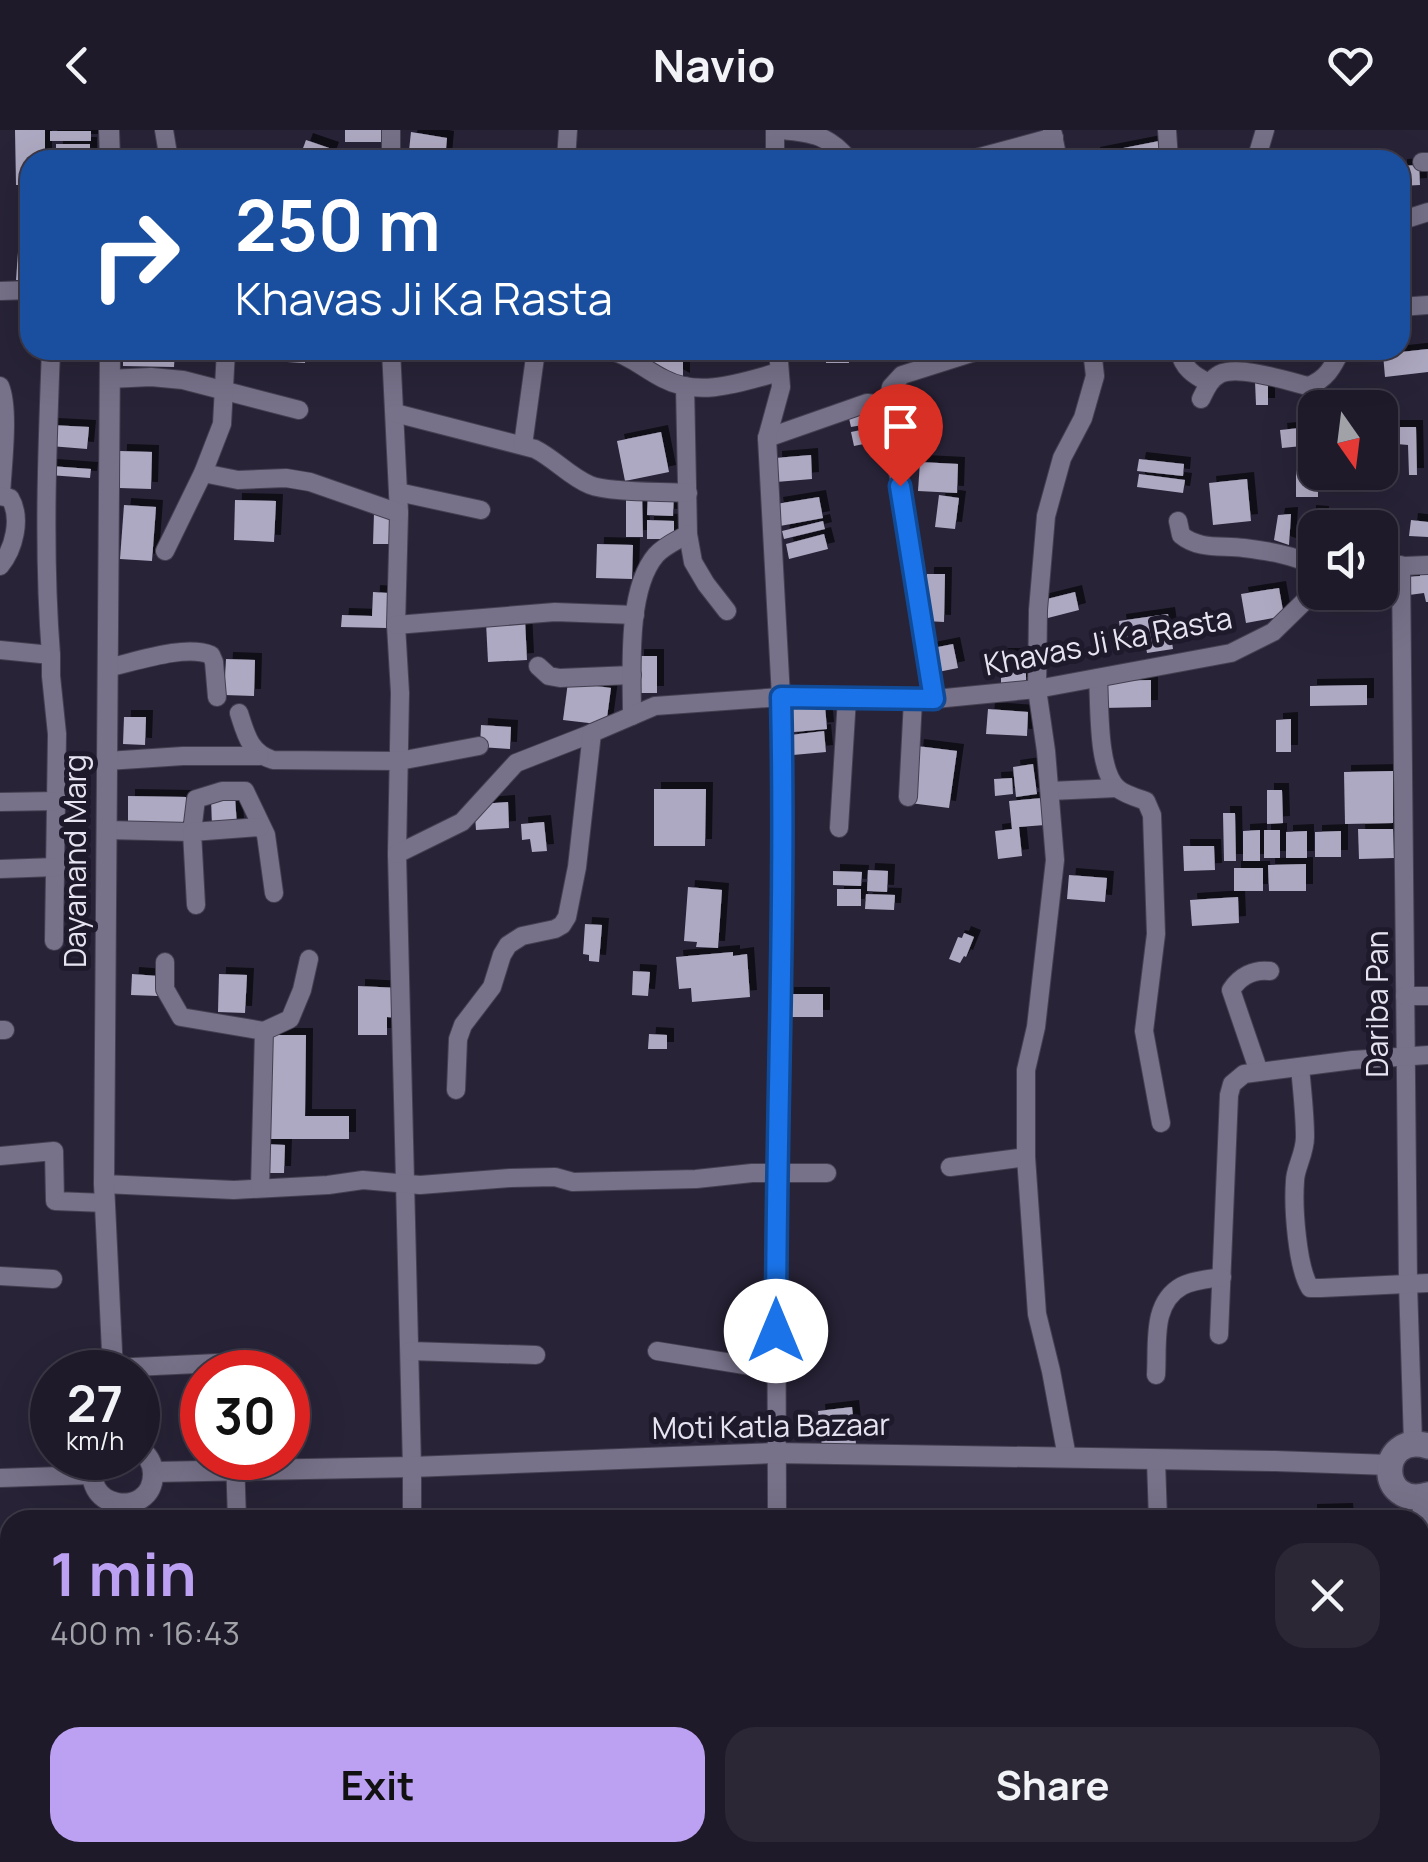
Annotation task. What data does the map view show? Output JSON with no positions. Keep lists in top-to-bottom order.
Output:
{
  "streets": {
    "street": [
      "Khavas Ji Ka Rasta",
      "Dayanand Marg",
      "Dariba Pan",
      "Moti Katla Bazaar"
    ]
  },
  "north": "bottom",
  "page": {
    "header": "Navio",
    "turn": ["250 m", "Khavas Ji Ka Rasta"],
    "speed": "27 km/h",
    "limit": "30",
    "heading": ["1 min", "400 m · 16:43"],
    "buttons": ["Exit", "Share"]
  }
}
